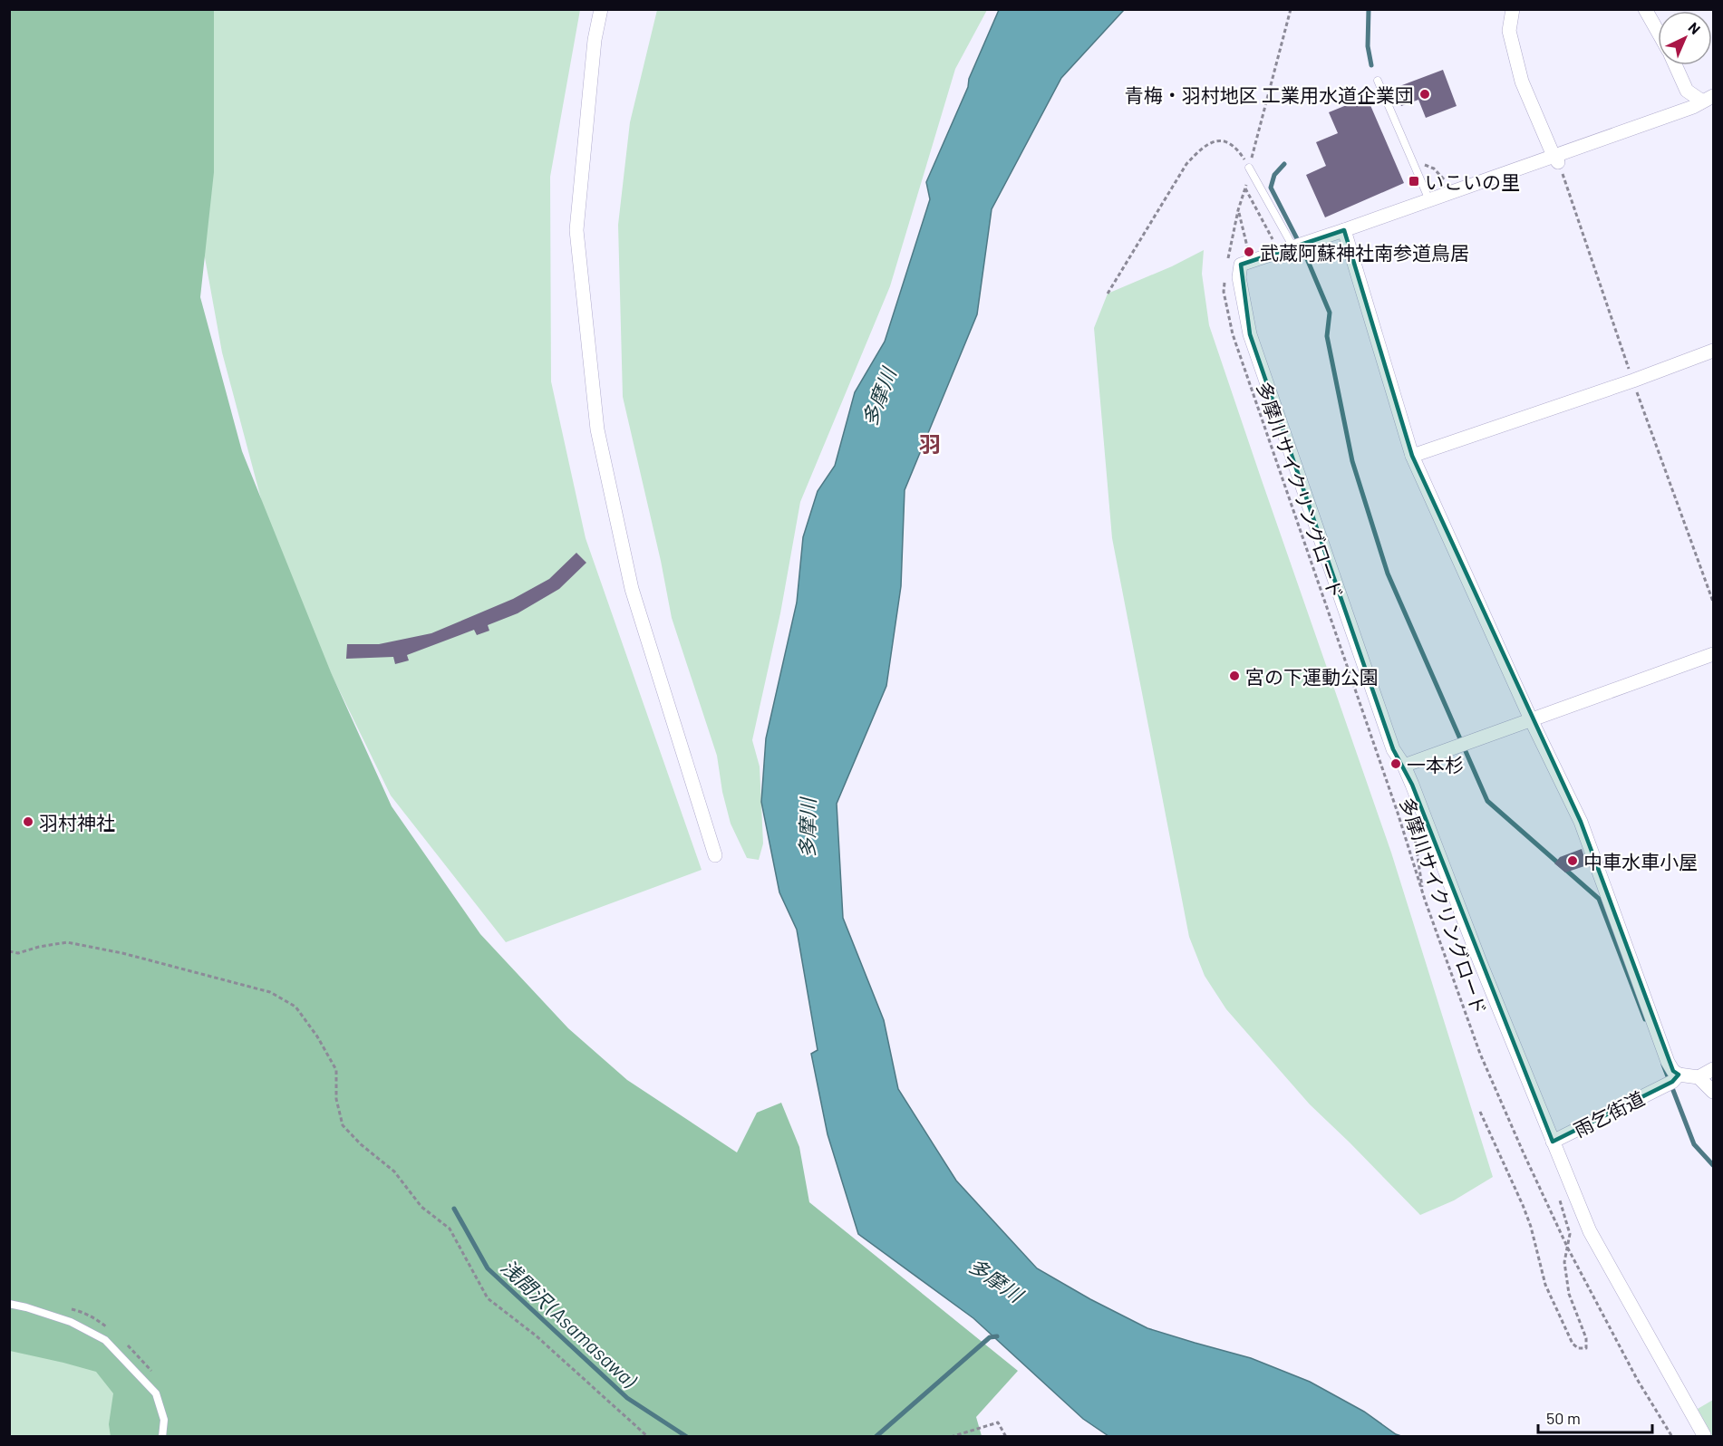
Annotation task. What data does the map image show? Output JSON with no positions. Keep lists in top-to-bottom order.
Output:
{
  "streets": {
    "street": ["雨乞街道"],
    "path": ["多摩川サイクリングロード"]
  },
  "districts": ["羽"],
  "water": ["多摩川", "浅間沢 (Asamasawa)"],
  "places": {
    "other": [
      "青梅・羽村地区 工業用水道企業団",
      "武蔵阿蘇神社南参道鳥居",
      "宮の下運動公園",
      "一本杉",
      "羽村神社",
      "中車水車小屋"
    ],
    "transit": ["いこいの里"]
  },
  "scale_bar": "50 m",
  "north": "top right"
}
